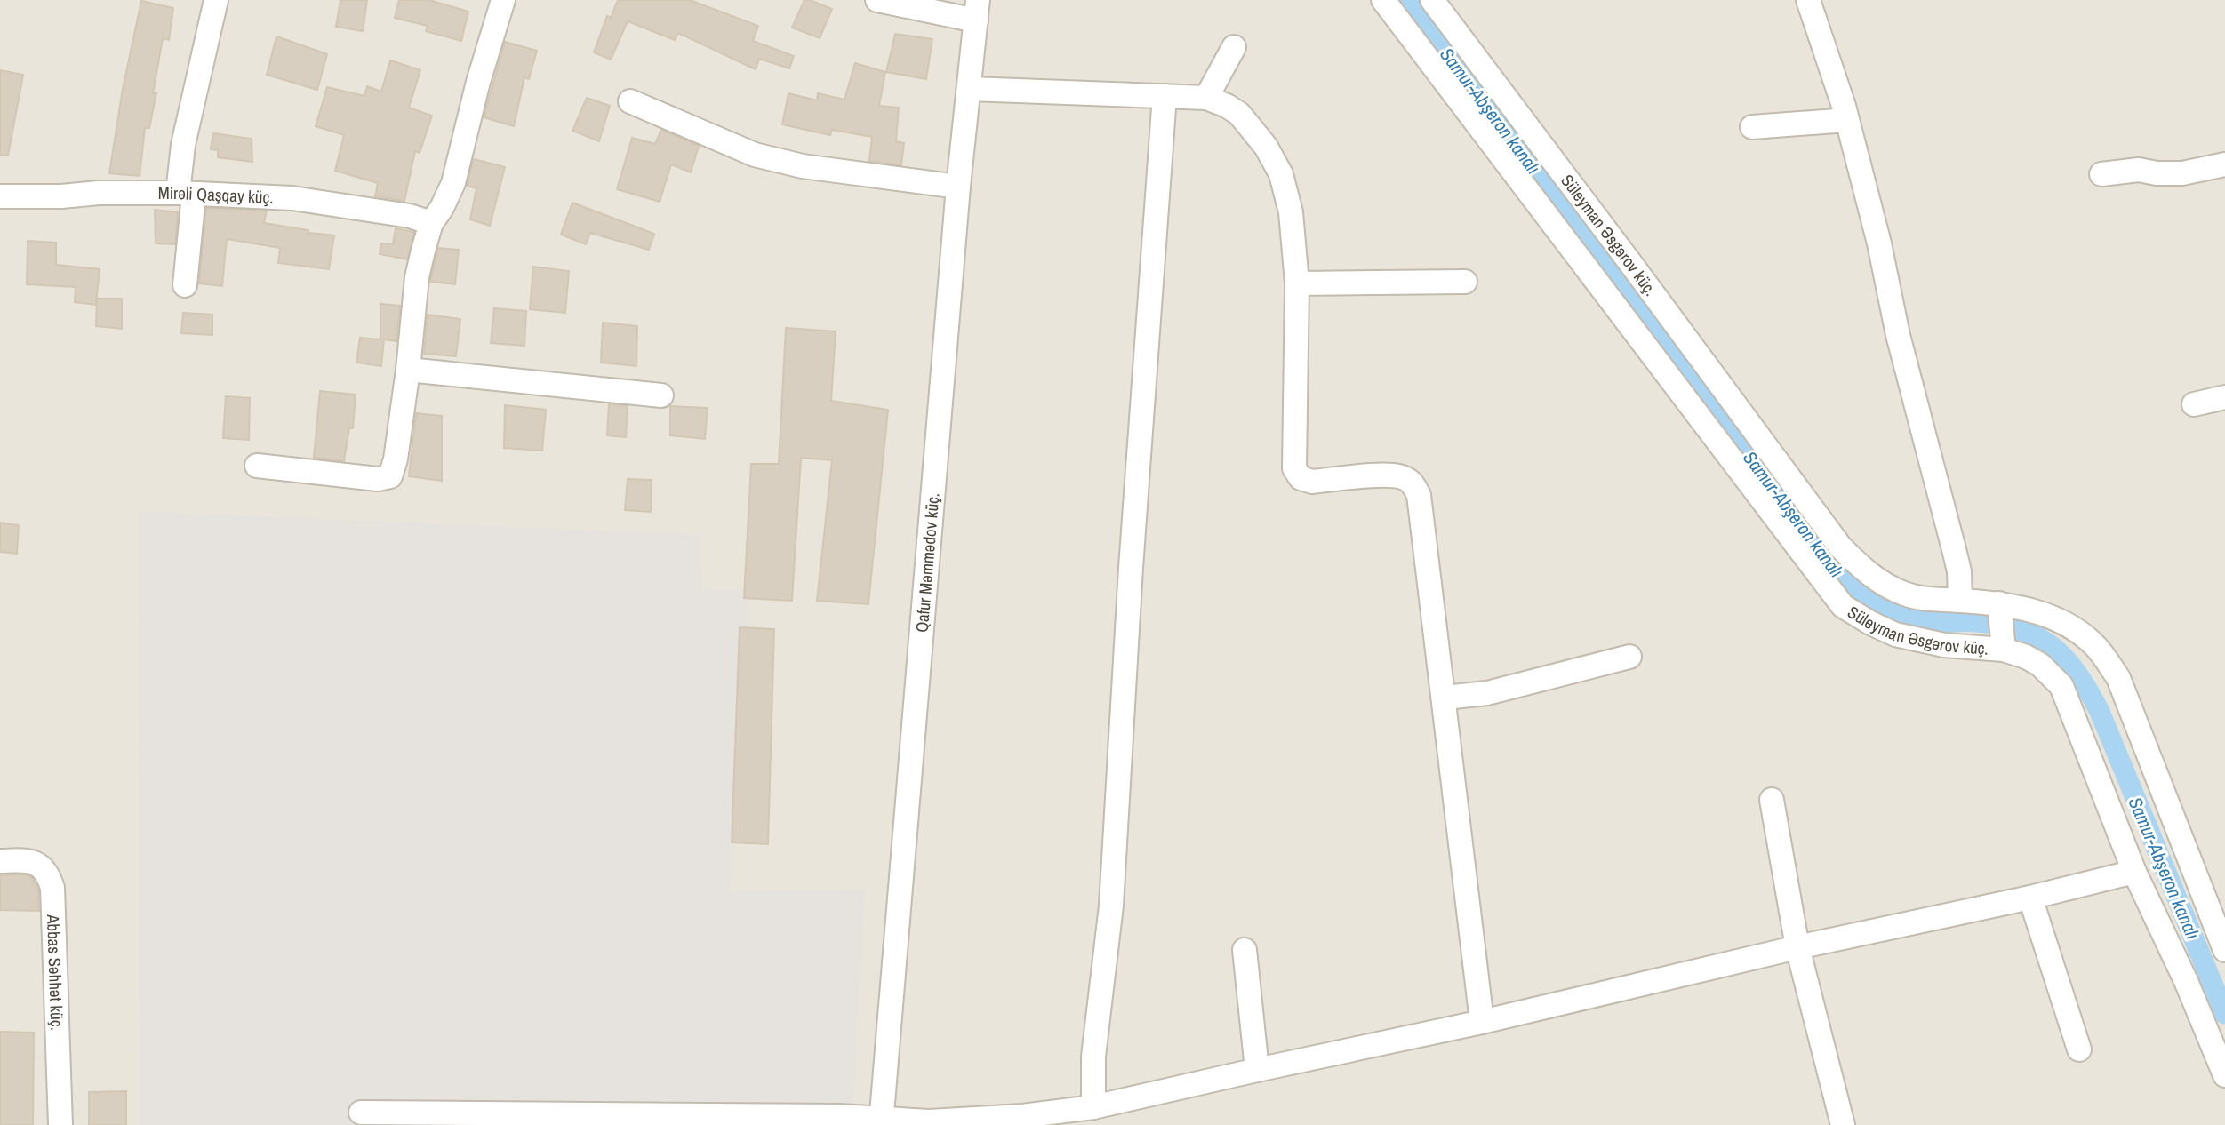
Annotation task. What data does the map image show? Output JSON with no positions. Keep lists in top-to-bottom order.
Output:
{
  "streets": {
    "street": [
      "Mirəli Qaşqay küç.",
      "Süleyman Əsgərov küç.",
      "Qafur Məmmədov küç.",
      "Abbas Səhhət küç."
    ]
  },
  "water": ["Samur-Abşeron kanalı"]
}
